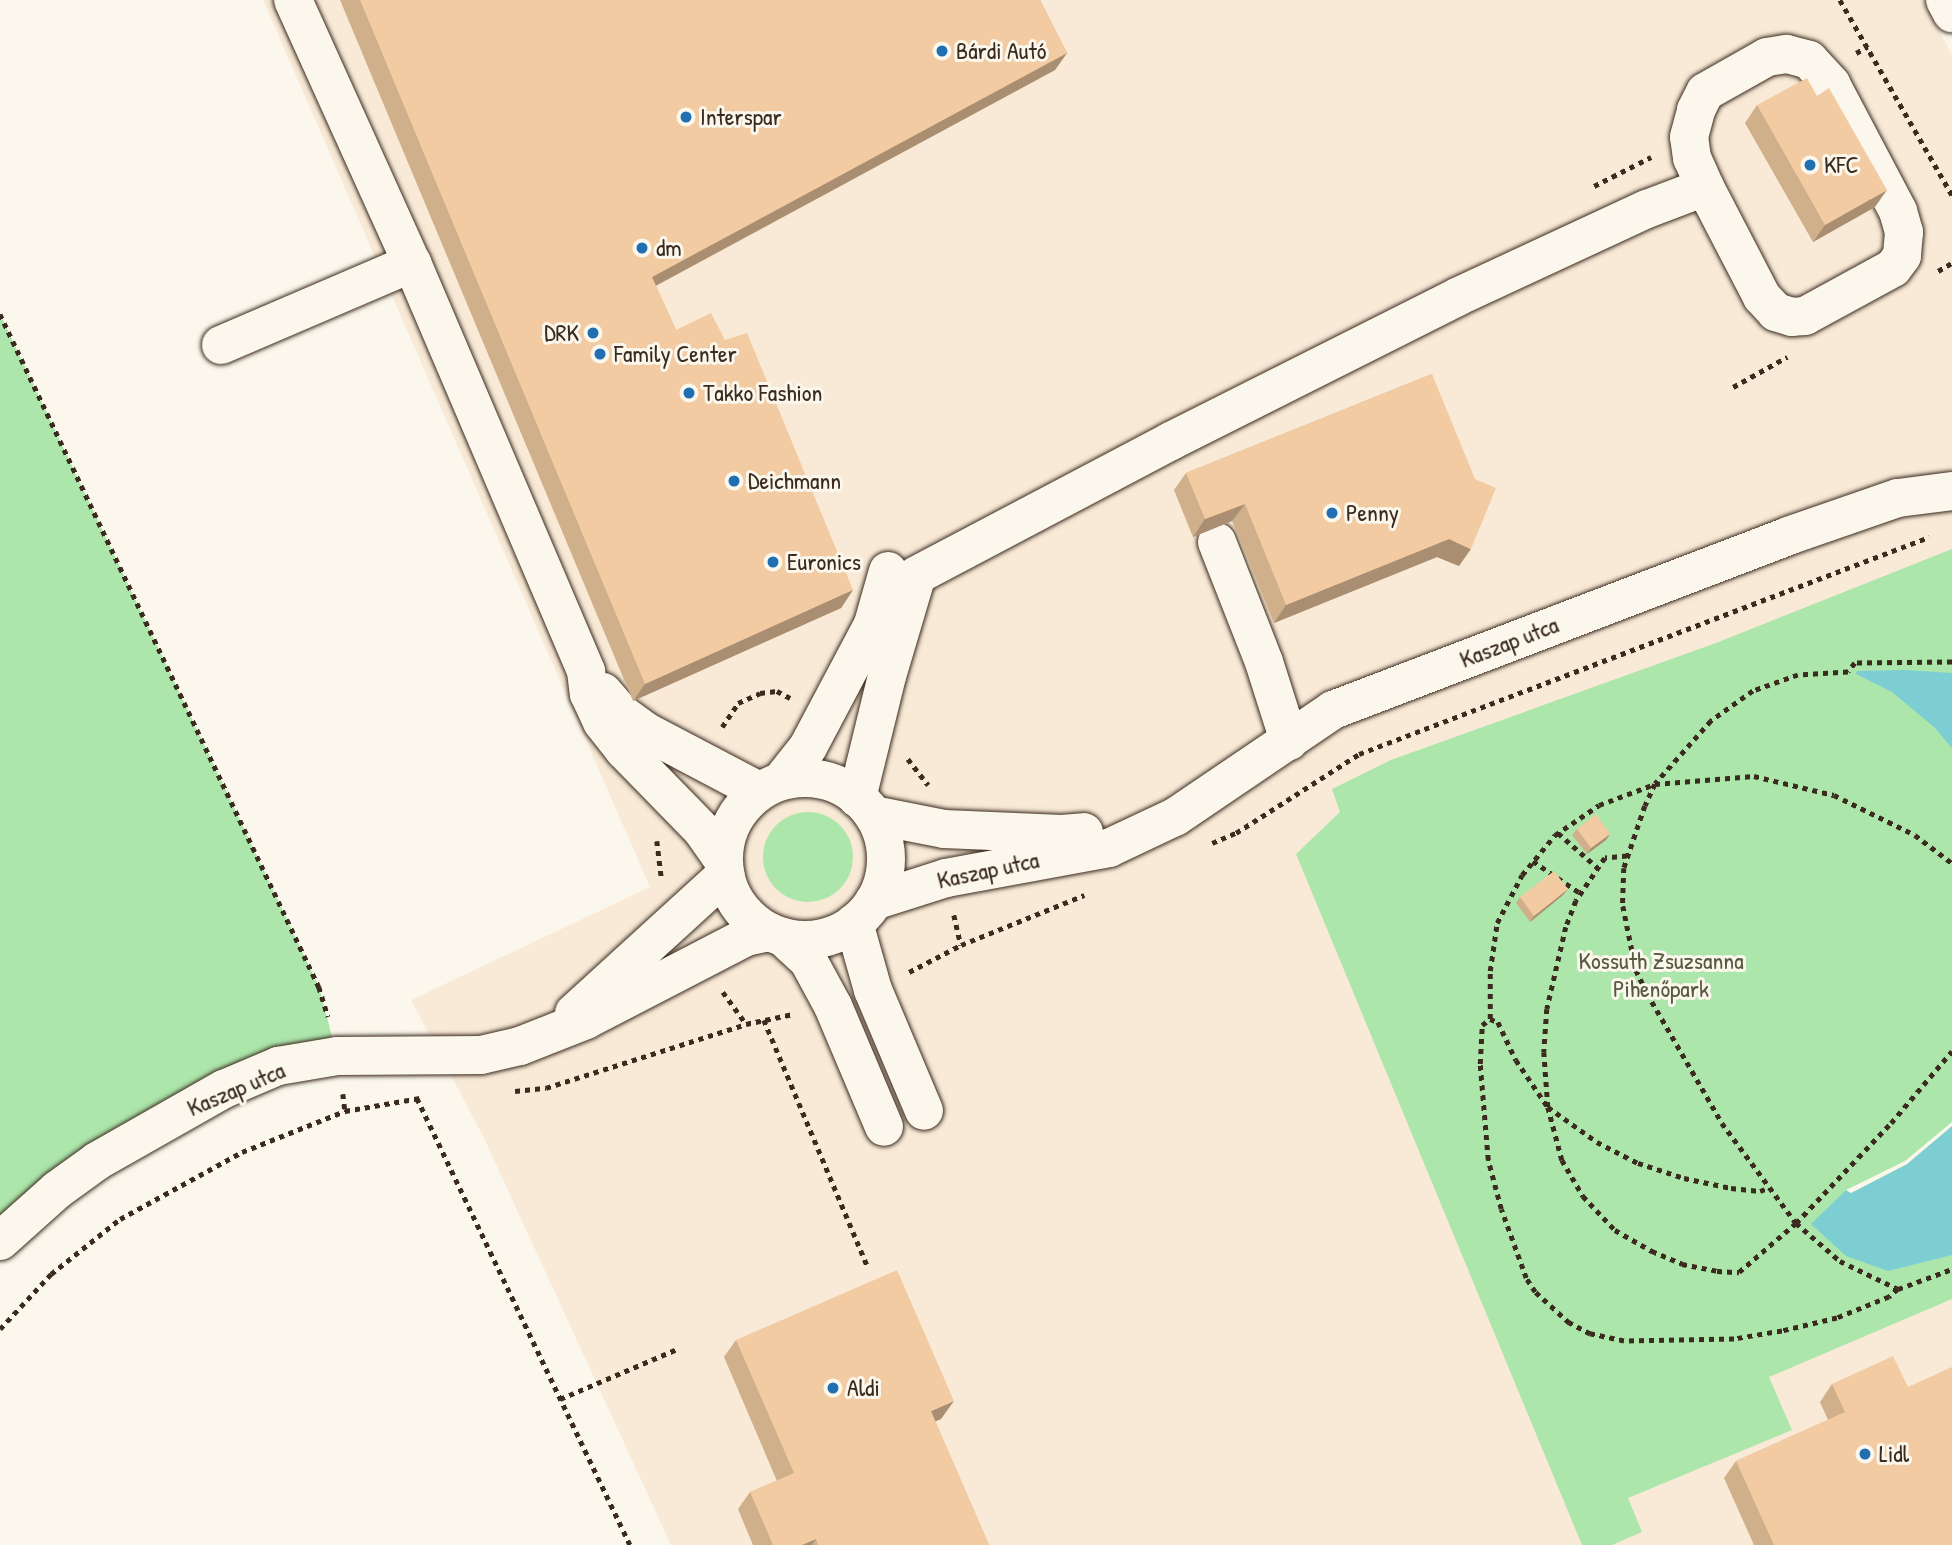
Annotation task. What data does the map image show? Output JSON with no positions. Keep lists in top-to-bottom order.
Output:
{
  "streets": {
    "street": ["Kaszap utca"]
  },
  "parks": ["Kossuth Zsuzsanna Pihenőpark"],
  "places": [
    "Bárdi Autó",
    "Interspar",
    "KFC",
    "dm",
    "DRK",
    "Family Center",
    "Takko Fashion",
    "Deichmann",
    "Penny",
    "Euronics",
    "Aldi",
    "Lidl"
  ]
}
